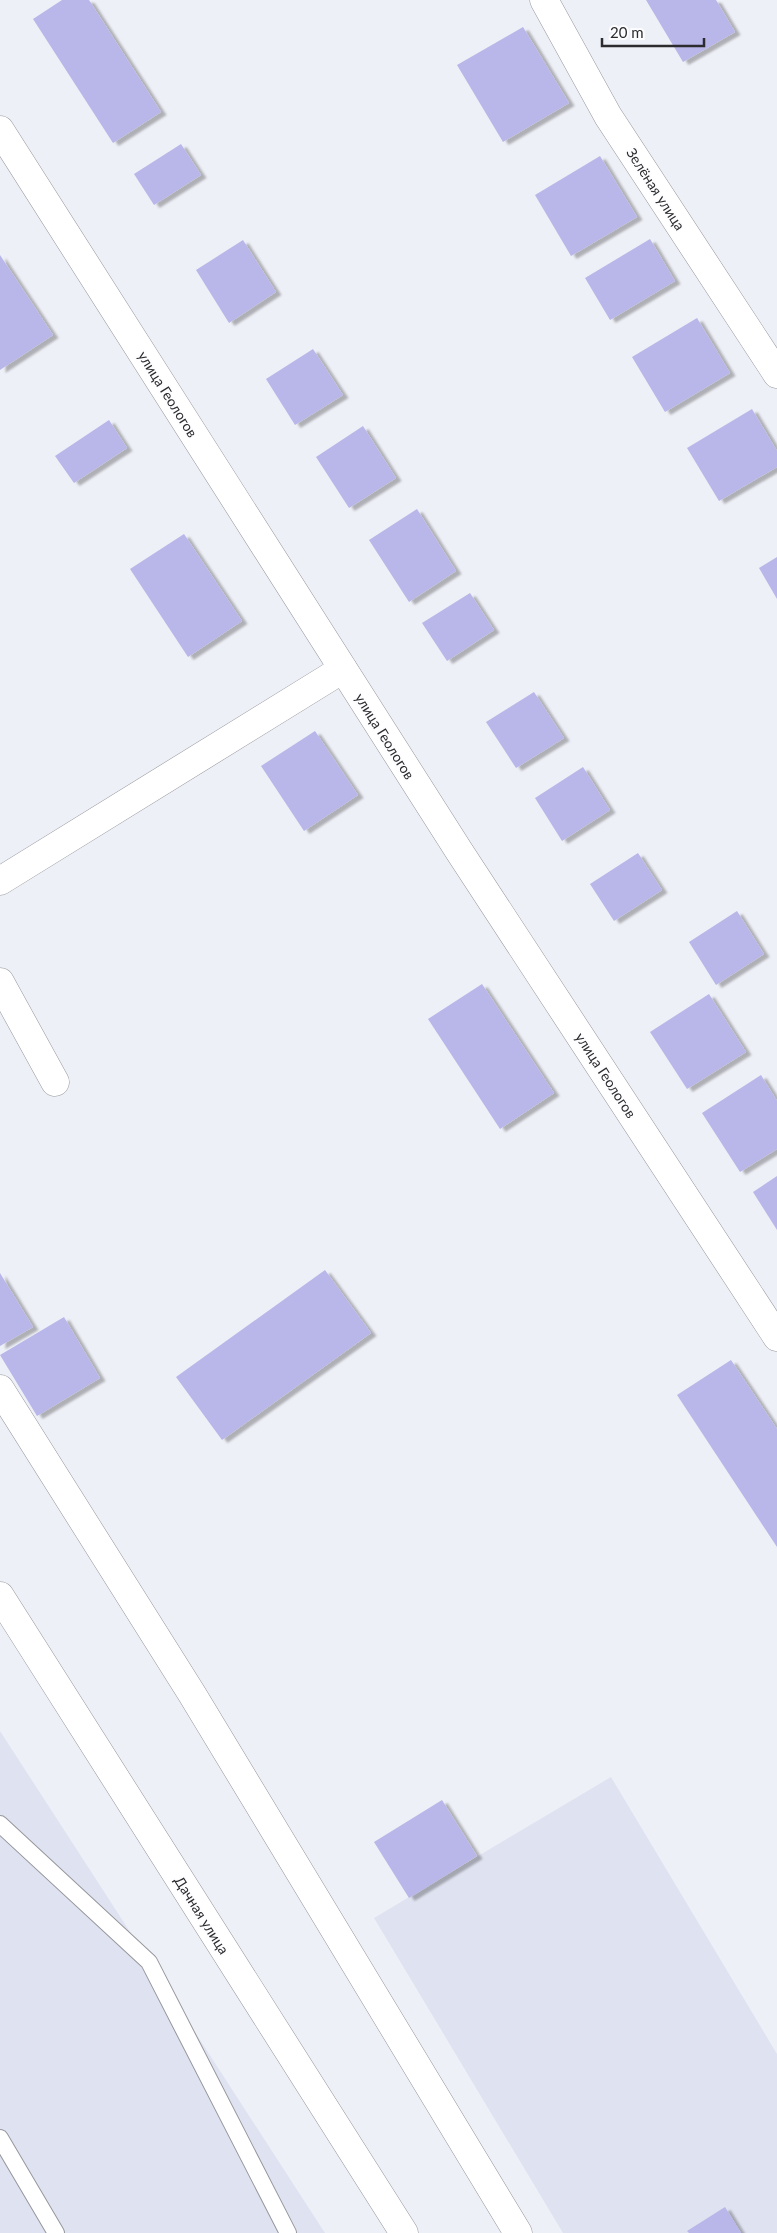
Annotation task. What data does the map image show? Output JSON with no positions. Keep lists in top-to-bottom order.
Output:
{
  "streets": {
    "street": ["Зелёная улица", "улица Геологов", "Дачная улица"]
  },
  "scale_bar": "20 m"
}
